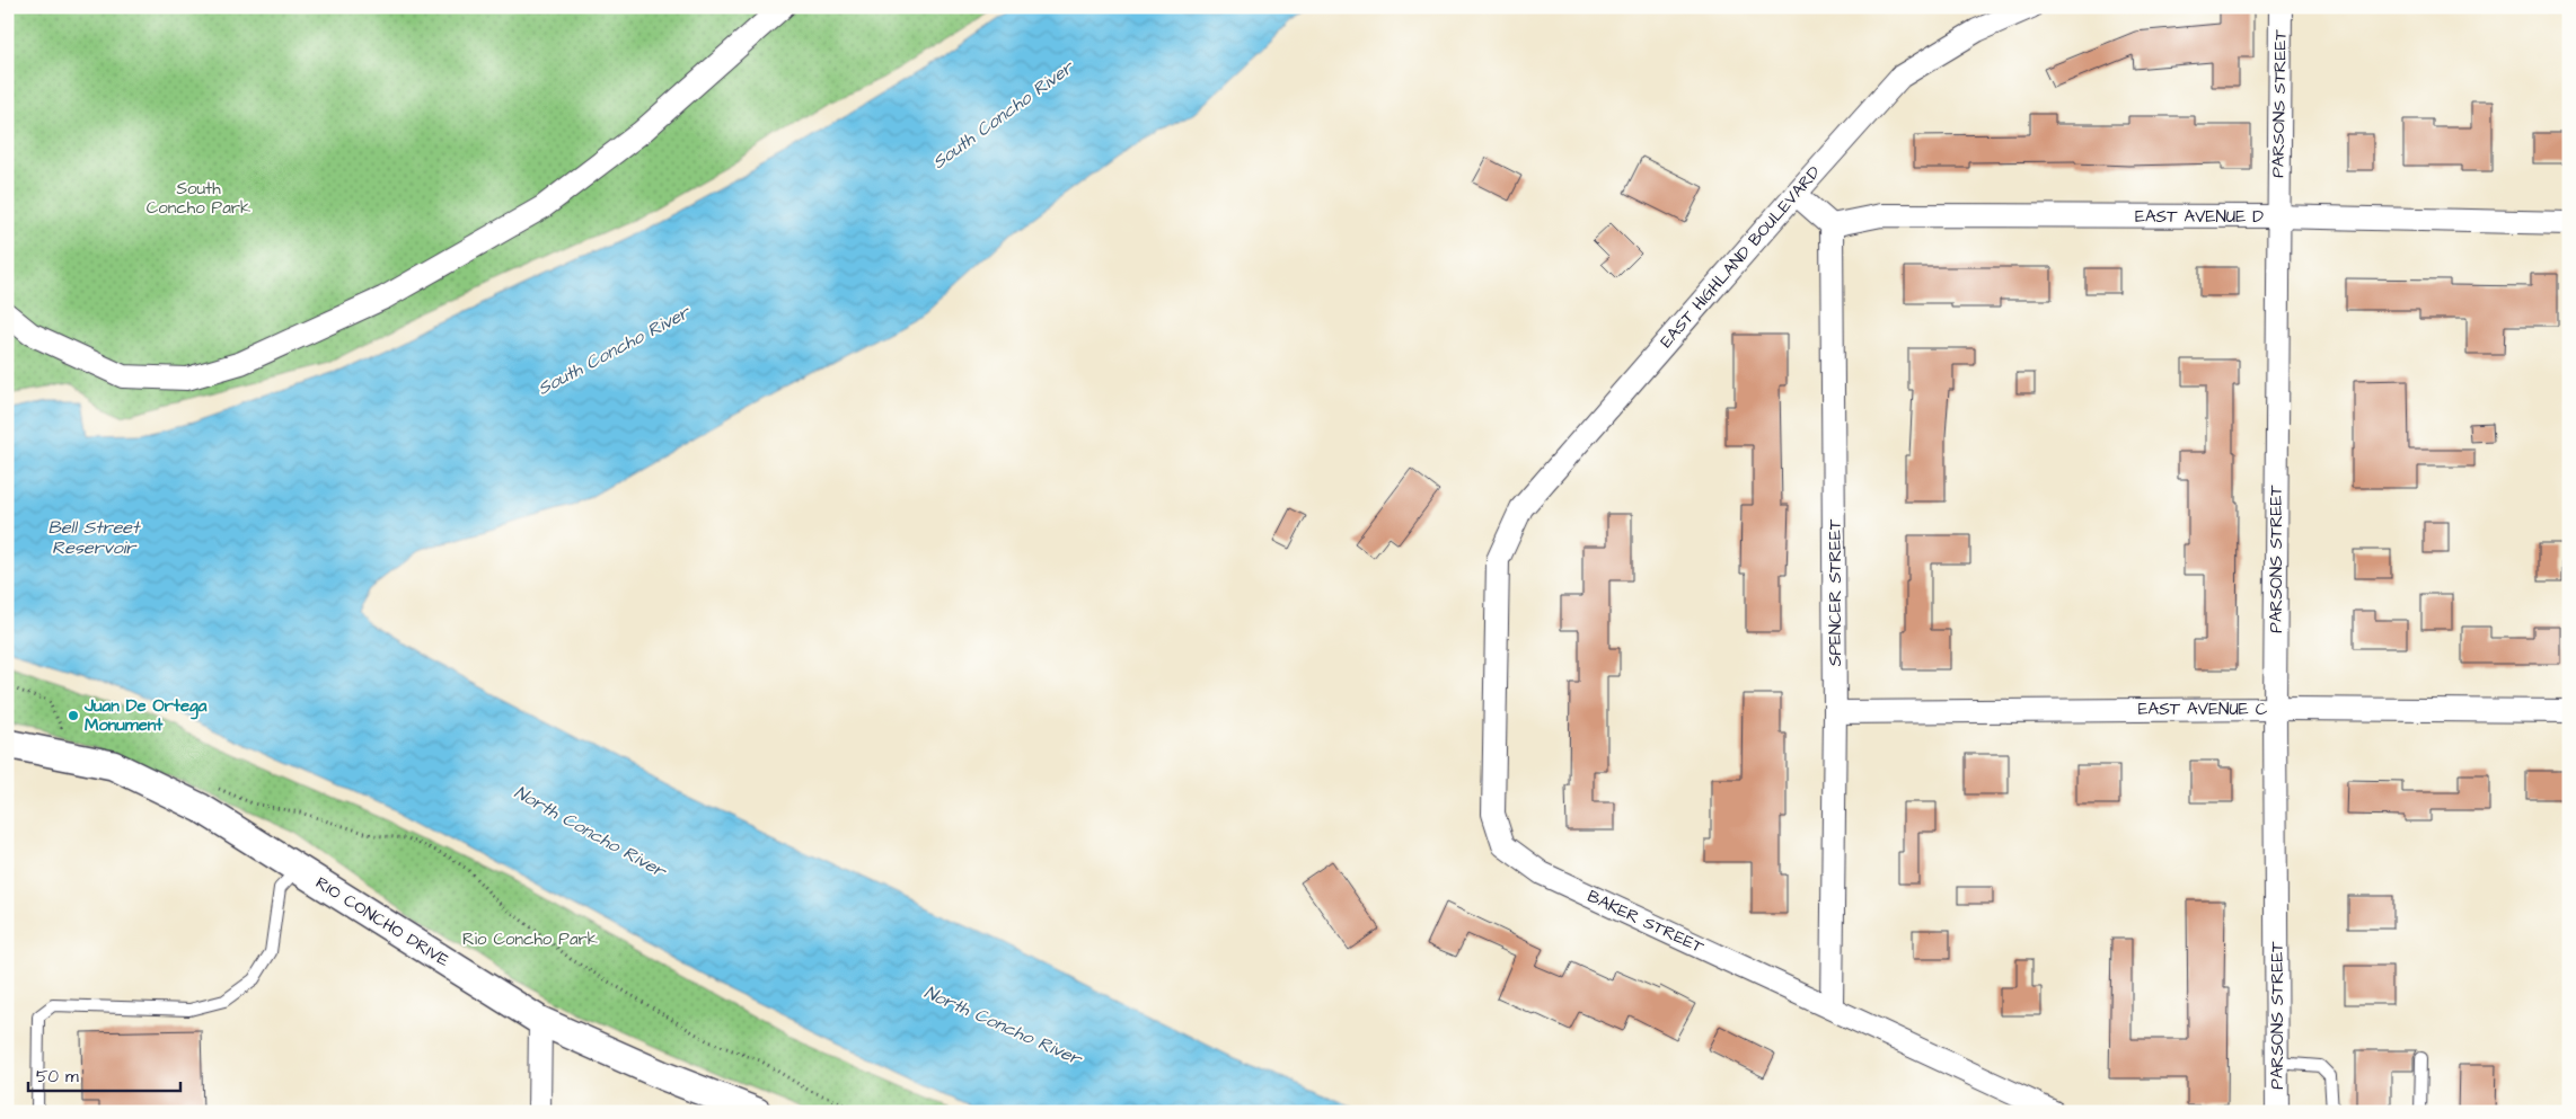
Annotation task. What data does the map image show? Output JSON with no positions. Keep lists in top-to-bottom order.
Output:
{
  "streets": {
    "street": [
      "PARSONS STREET",
      "EAST AVENUE D",
      "EAST HIGHLAND BOULEVARD",
      "SPENCER STREET",
      "EAST AVENUE C",
      "RIO CONCHO DRIVE",
      "BAKER STREET"
    ]
  },
  "crossings": [
    ["PARSONS STREET", "EAST AVENUE D"],
    ["PARSONS STREET", "EAST AVENUE C"],
    ["EAST AVENUE D", "SPENCER STREET"],
    ["EAST HIGHLAND BOULEVARD", "BAKER STREET"],
    ["SPENCER STREET", "EAST AVENUE C"],
    ["SPENCER STREET", "BAKER STREET"]
  ],
  "water": ["South Concho River", "Bell Street Reservoir", "North Concho River"],
  "parks": ["South Concho Park", "Rio Concho Park"],
  "places": ["Juan De Ortega Monument"],
  "scale_bar": "50 m"
}
